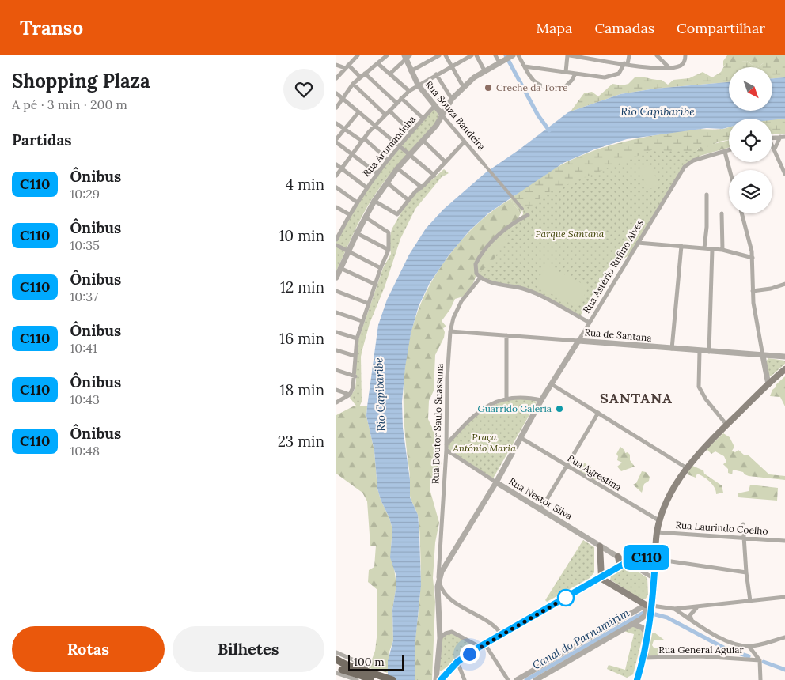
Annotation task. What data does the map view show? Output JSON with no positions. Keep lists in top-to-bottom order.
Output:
{
  "streets": {
    "street": [
      "Rua Souza Bandeira",
      "Rua Arumanduba",
      "Rua Astério Rufino Alves",
      "Rua de Santana",
      "Rua Doutor Saulo Suassuna",
      "Rua Agrestina",
      "Rua Nestor Silva",
      "Rua Laurindo Coelho",
      "Rua General Aguiar"
    ]
  },
  "crossings": [
    ["Rua Souza Bandeira", "Rua Arumanduba"],
    ["Rua Astério Rufino Alves", "Rua de Santana"],
    ["Rua Astério Rufino Alves", "Rua Doutor Saulo Suassuna"],
    ["Rua Astério Rufino Alves", "Rua Agrestina"],
    ["Rua Astério Rufino Alves", "Rua Nestor Silva"],
    ["Rua de Santana", "Rua Doutor Saulo Suassuna"],
    ["Rua Doutor Saulo Suassuna", "Rua Nestor Silva"]
  ],
  "districts": ["SANTANA"],
  "water": ["Rio Capibaribe", "Canal do Parnamirim"],
  "parks": ["Parque Santana", "Praça Antônio Maria"],
  "places": ["Creche da Torre", "Guarrido Galeria"],
  "lines": ["bus line C110"],
  "scale_bar": "100 m",
  "north": "bottom right",
  "page": {
    "header": "Transo",
    "nav": ["Mapa", "Camadas", "Compartilhar"],
    "heading": [
      ["Shopping Plaza", "A pé · 3 min · 200 m"],
      "Partidas"
    ],
    "on_map": "C110",
    "list": [
      {
        "mark": "C110",
        "name": "Ônibus",
        "note": "10:29",
        "value": "4 min"
      },
      {
        "mark": "C110",
        "name": "Ônibus",
        "note": "10:35",
        "value": "10 min"
      },
      {
        "mark": "C110",
        "name": "Ônibus",
        "note": "10:37",
        "value": "12 min"
      },
      {
        "mark": "C110",
        "name": "Ônibus",
        "note": "10:41",
        "value": "16 min"
      },
      {
        "mark": "C110",
        "name": "Ônibus",
        "note": "10:43",
        "value": "18 min"
      },
      {
        "mark": "C110",
        "name": "Ônibus",
        "note": "10:48",
        "value": "23 min"
      }
    ],
    "buttons": ["Rotas", "Bilhetes"],
    "scale": "100 m"
  }
}
